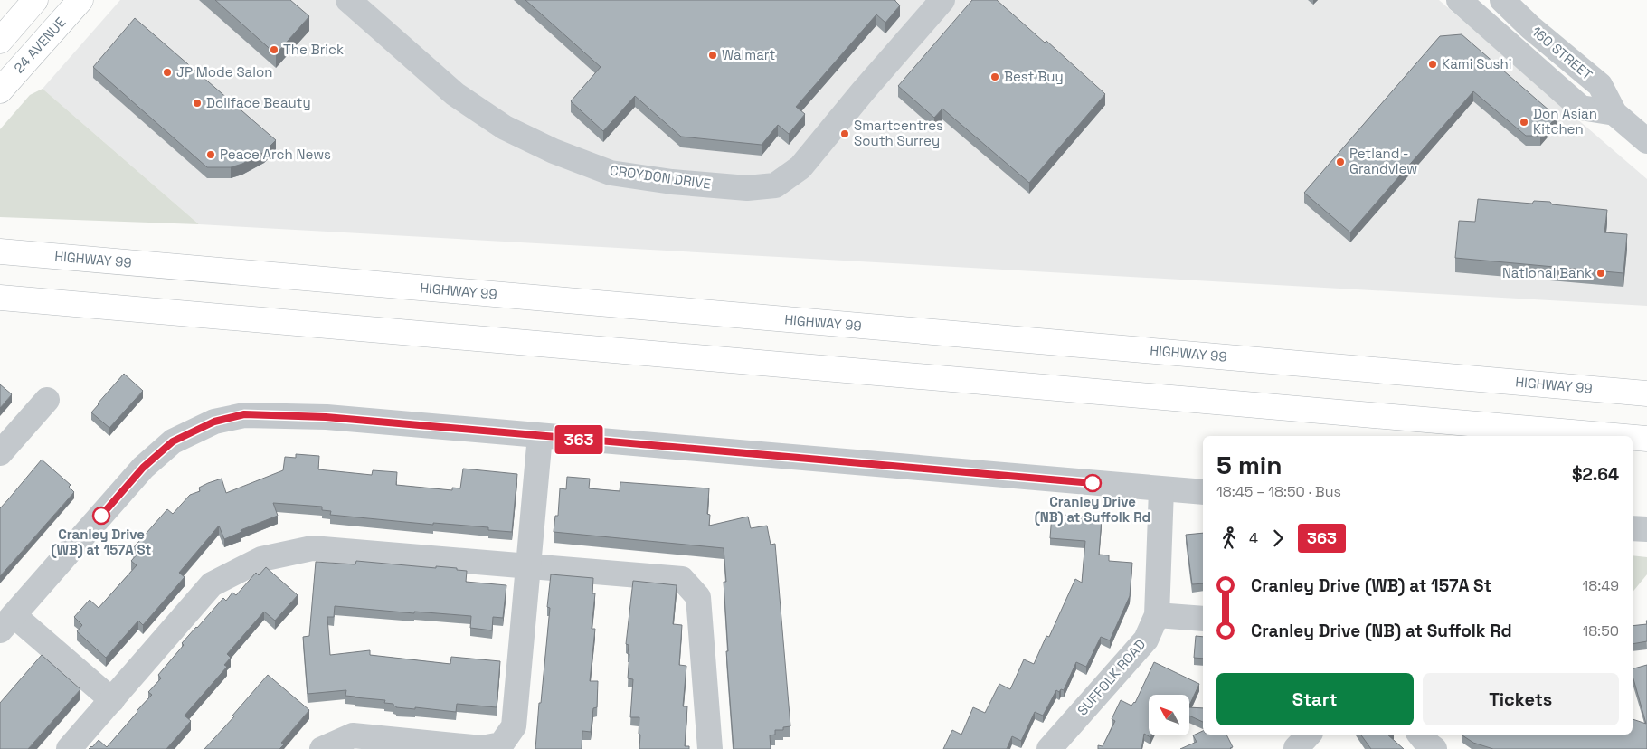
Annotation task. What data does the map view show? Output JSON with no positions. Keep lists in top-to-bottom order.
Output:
{
  "streets": {
    "main road": ["24 AVENUE", "HIGHWAY 99"],
    "street": ["160 STREET", "CROYDON DRIVE", "SUFFOLK ROAD"]
  },
  "places": [
    "The Brick",
    "Walmart",
    "Kami Sushi",
    "JP Mode Salon",
    "Best Buy",
    "Dollface Beauty",
    "Don Asian Kitchen",
    "Smartcentres South Surrey",
    "Peace Arch News",
    "Petland - Grandview",
    "National Bank",
    "Cranley Drive (NB) at Suffolk Rd",
    "Cranley Drive (WB) at 157A St"
  ],
  "lines": ["bus line 363"],
  "north": "top left",
  "page": {
    "on_map": "363",
    "heading": ["5 min", "18:45 – 18:50 · Bus", "$2.64"],
    "legs": ["4", "363"],
    "list": [
      {
        "name": "Cranley Drive (WB) at 157A St",
        "value": "18:49"
      },
      {
        "name": "Cranley Drive (NB) at Suffolk Rd",
        "value": "18:50"
      }
    ],
    "buttons": ["Start", "Tickets"]
  }
}
